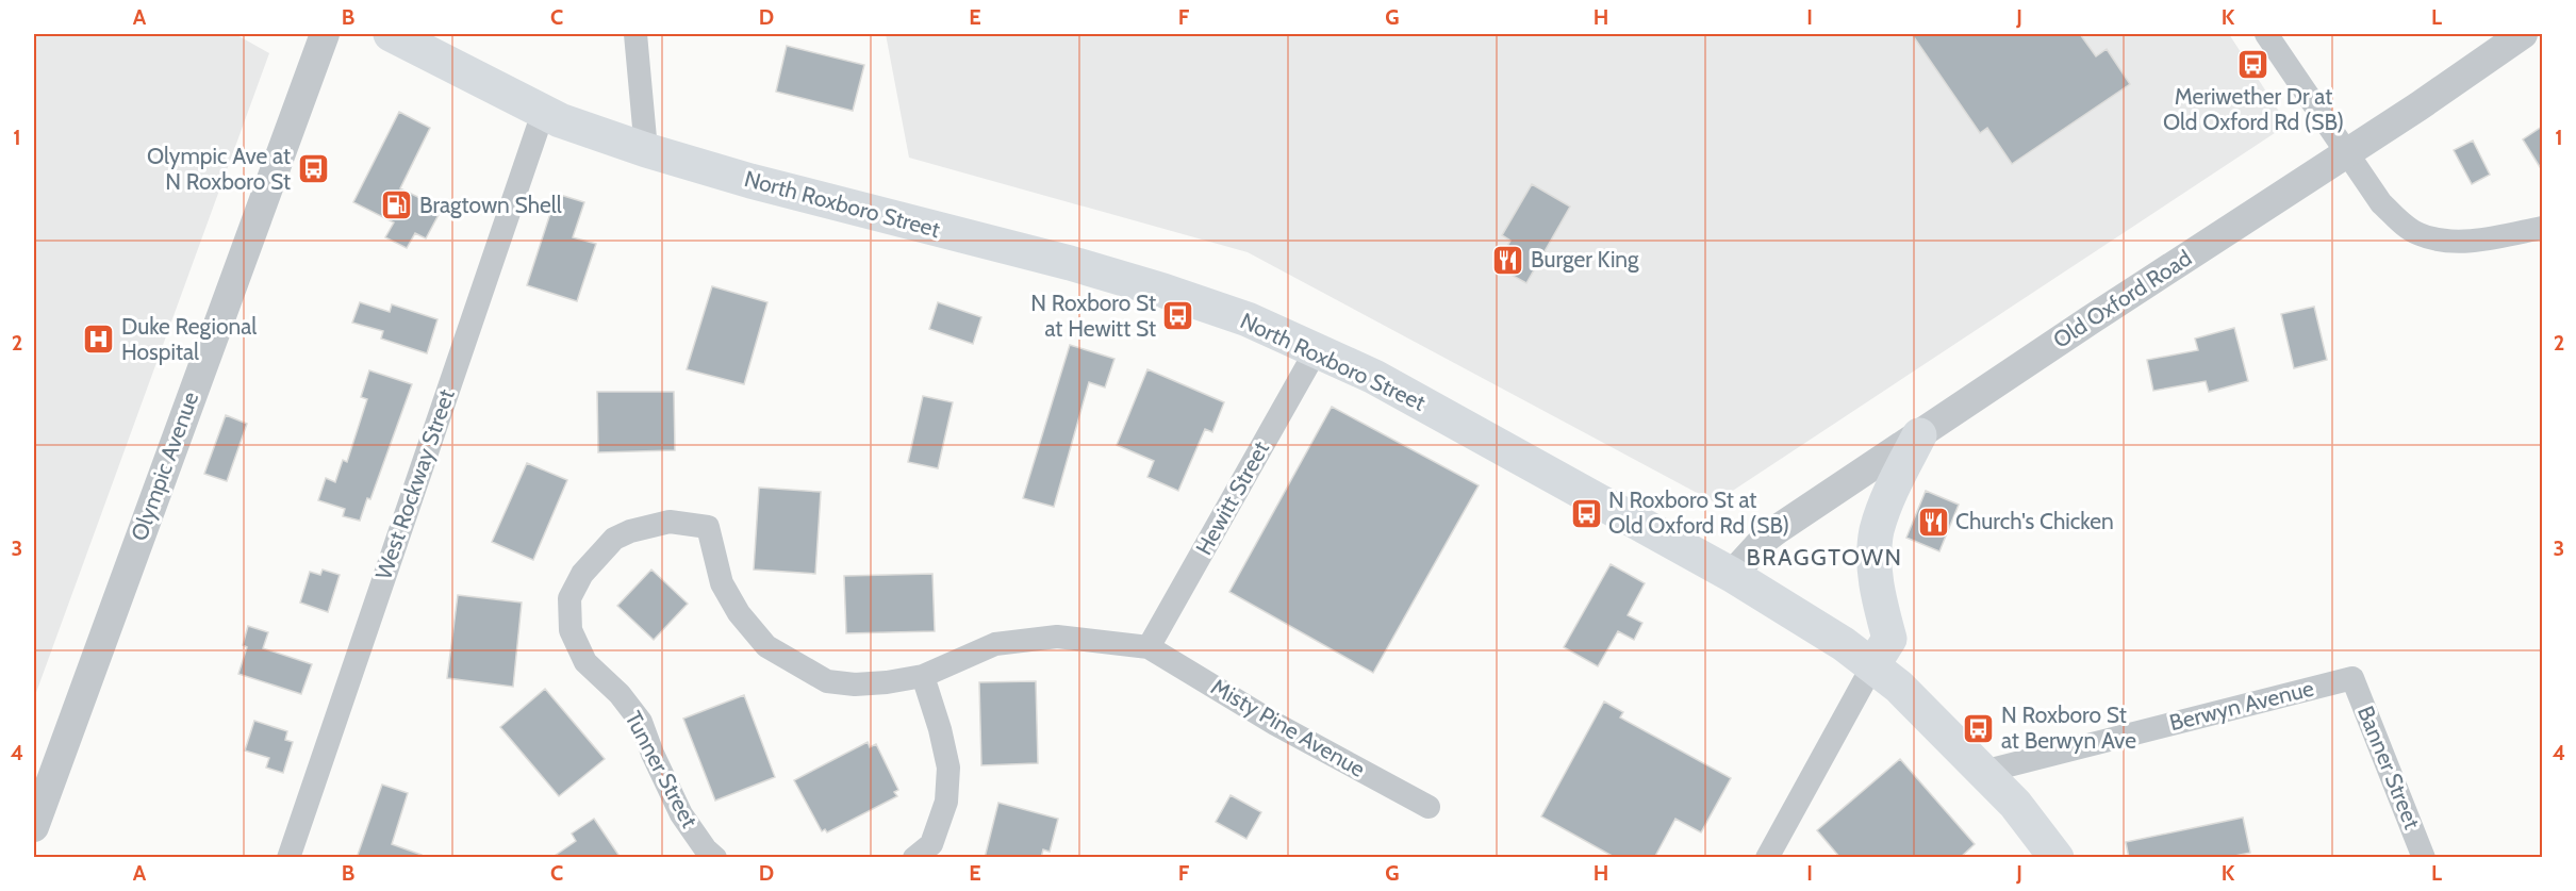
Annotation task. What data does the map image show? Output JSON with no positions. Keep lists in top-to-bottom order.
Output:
{
  "streets": {
    "main road": ["North Roxboro Street"],
    "street": [
      "Old Oxford Road",
      "Olympic Avenue",
      "West Rockway Street",
      "Hewitt Street",
      "Berwyn Avenue",
      "Misty Pine Avenue",
      "Banner Street",
      "Tunner Street"
    ]
  },
  "crossings": [
    ["North Roxboro Street", "Old Oxford Road"],
    ["North Roxboro Street", "West Rockway Street"],
    ["North Roxboro Street", "Hewitt Street"],
    ["North Roxboro Street", "Berwyn Avenue"],
    ["Hewitt Street", "Misty Pine Avenue"],
    ["Berwyn Avenue", "Banner Street"]
  ],
  "districts": ["BRAGGTOWN"],
  "places": {
    "bus stop": [
      "Meriwether Dr at Old Oxford Rd (SB)",
      "Olympic Ave at N Roxboro St",
      "N Roxboro St at Hewitt St",
      "N Roxboro St at Old Oxford Rd (SB)",
      "N Roxboro St at Berwyn Ave"
    ],
    "fuel station": ["Bragtown Shell"],
    "restaurant": ["Burger King", "Church's Chicken"],
    "hospital": ["Duke Regional Hospital"]
  },
  "grid": {
    "columns": [
      "A",
      "B",
      "C",
      "D",
      "E",
      "F",
      "G",
      "H",
      "I",
      "J",
      "K",
      "L"
    ],
    "rows": [
      "1",
      "2",
      "3",
      "4"
    ]
  }
}
